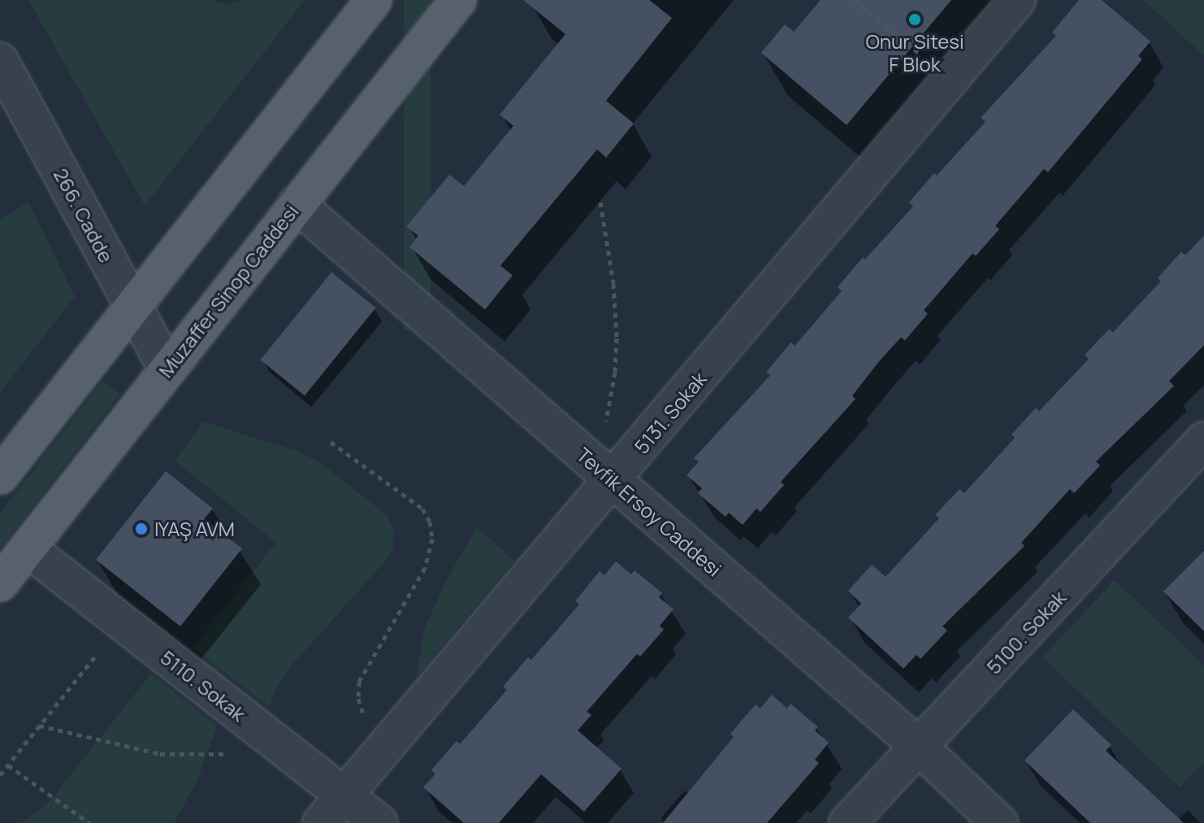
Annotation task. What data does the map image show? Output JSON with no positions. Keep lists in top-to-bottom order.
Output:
{
  "streets": {
    "main road": ["Muzaffer Sinop Caddesi"],
    "street": [
      "266. Cadde",
      "5131. Sokak",
      "Tevfik Ersoy Caddesi",
      "5100. Sokak",
      "5110. Sokak"
    ]
  },
  "crossings": [
    ["266. Cadde", "Muzaffer Sinop Caddesi"],
    ["Muzaffer Sinop Caddesi", "Tevfik Ersoy Caddesi"],
    ["Muzaffer Sinop Caddesi", "5110. Sokak"],
    ["5131. Sokak", "Tevfik Ersoy Caddesi"],
    ["5131. Sokak", "5110. Sokak"],
    ["Tevfik Ersoy Caddesi", "5100. Sokak"]
  ],
  "places": ["Onur Sitesi F Blok", "IYAŞ AVM"]
}
